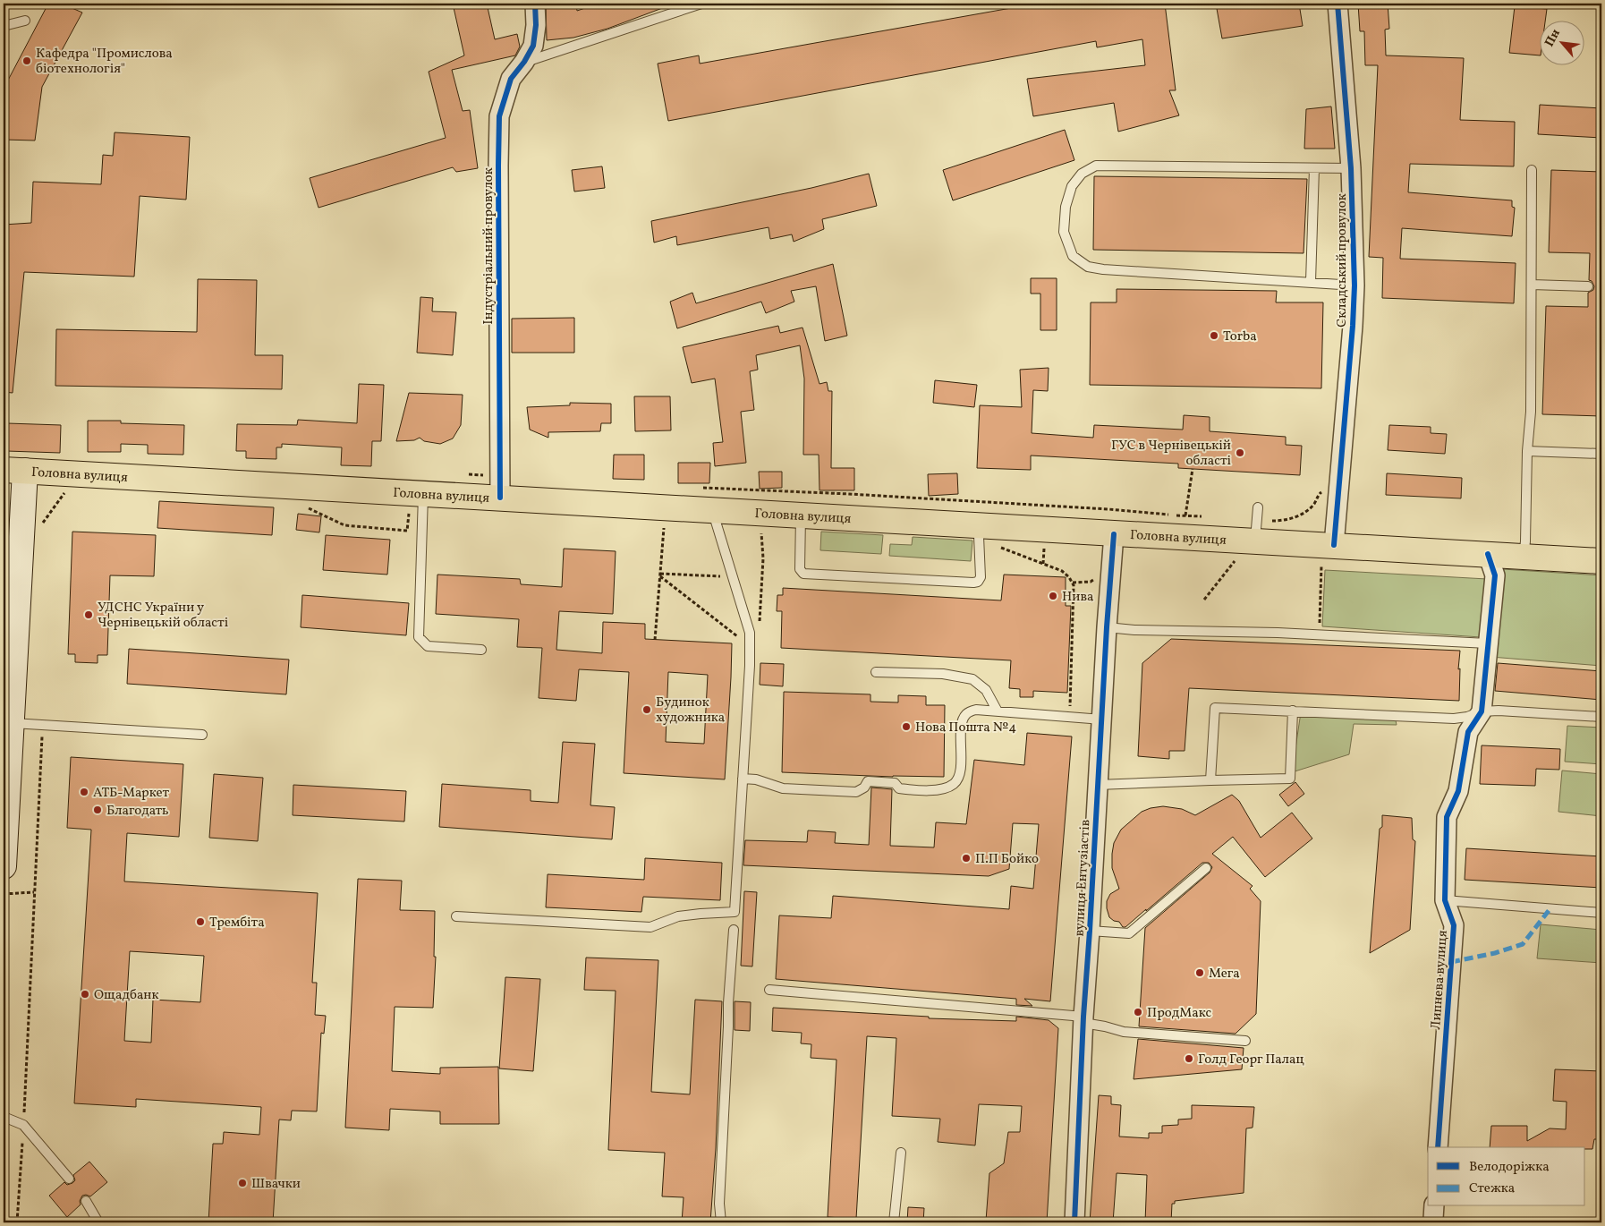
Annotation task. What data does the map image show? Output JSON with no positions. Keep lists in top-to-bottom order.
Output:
{
  "streets": {
    "main road": ["Головна вулиця"],
    "street": [
      "Індустріальний провулок",
      "Складський провулок",
      "вулиця Ентузіастів",
      "Липнева вулиця"
    ]
  },
  "crossings": [
    ["Індустріальний провулок", "Головна вулиця"],
    ["Складський провулок", "Головна вулиця"],
    ["Головна вулиця", "вулиця Ентузіастів"],
    ["Головна вулиця", "Липнева вулиця"]
  ],
  "places": [
    "Кафедра \"Промислова біотехнологія\"",
    "Torba",
    "ГУС в Чернівецькій області",
    "Нива",
    "УДСНС України у Чернівецькій області",
    "Будинок художника",
    "Нова Пошта №4",
    "АТБ-Маркет",
    "Благодать",
    "П.П Бойко",
    "Трембіта",
    "Мега",
    "Ощадбанк",
    "ПродМакс",
    "Голд Георг Палац",
    "Швачки"
  ],
  "legend": ["Велодоріжка", "Стежка"],
  "north": "top left"
}
